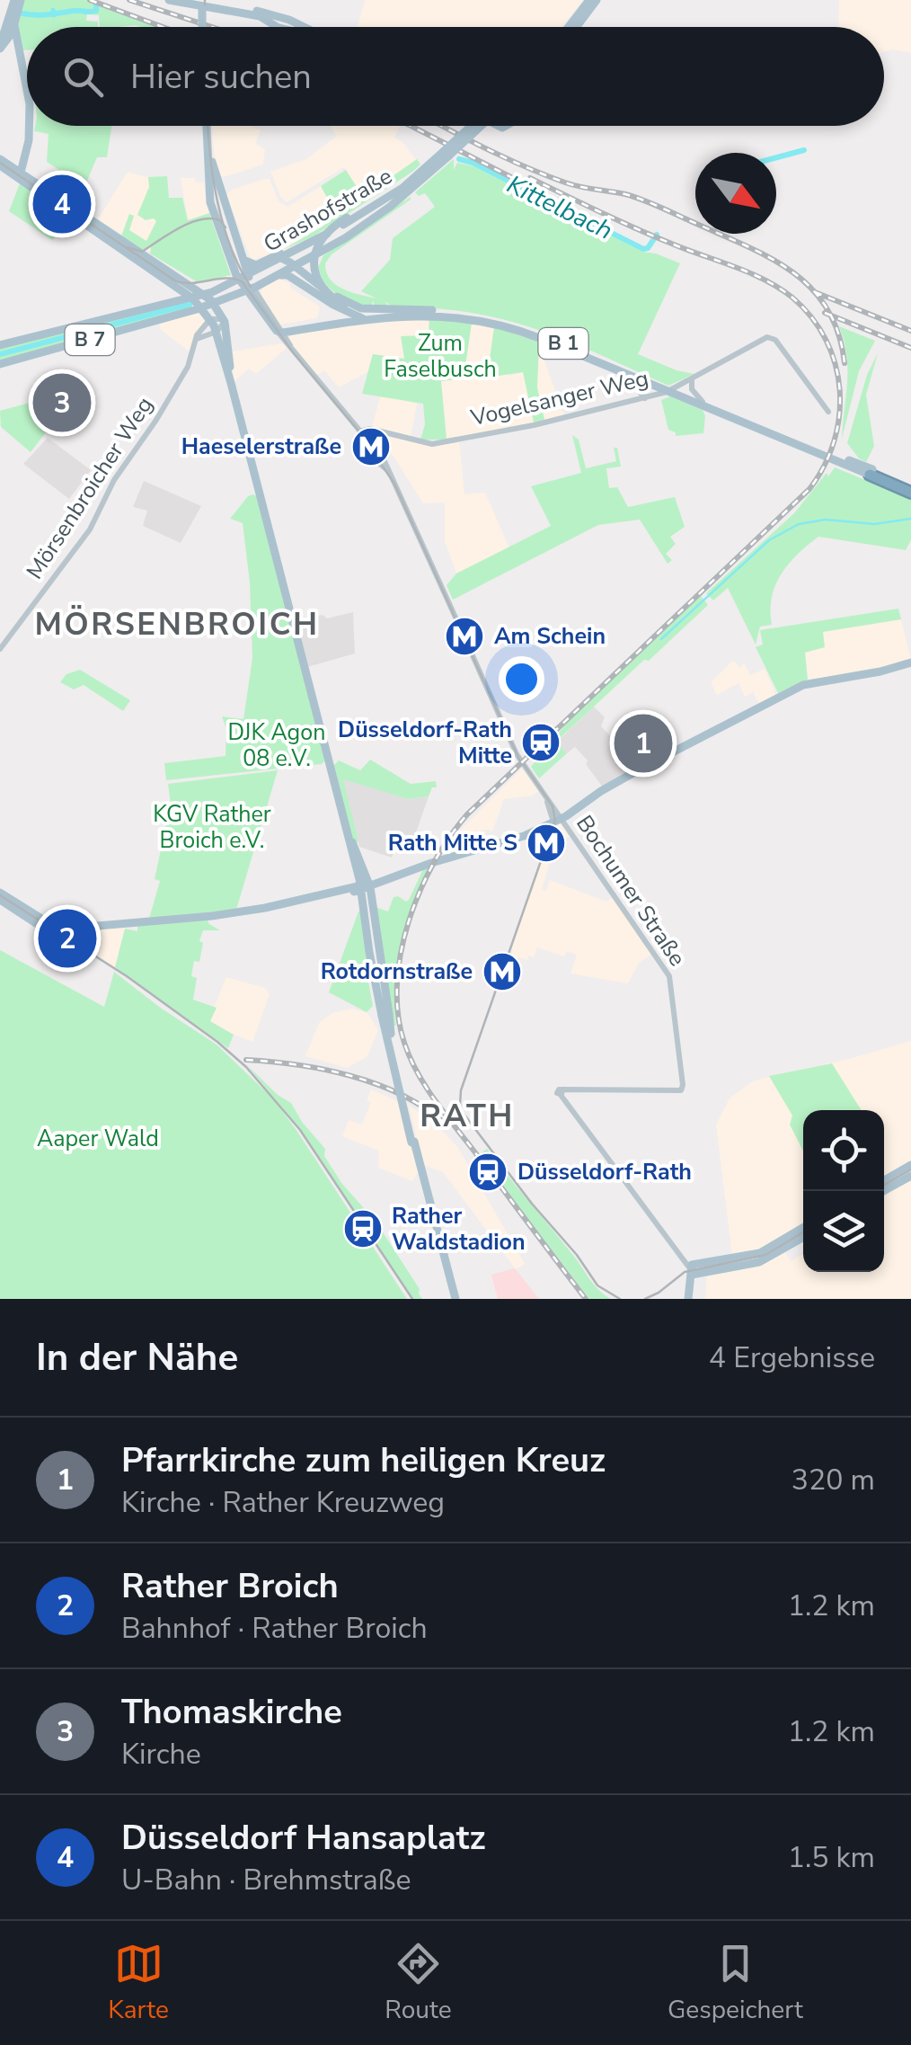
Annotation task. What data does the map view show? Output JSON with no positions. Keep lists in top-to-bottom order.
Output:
{
  "streets": {
    "main road": ["Grashofstraße", "B 7", "B 1"],
    "street": ["Vogelsanger Weg", "Mörsenbroicher Weg", "Bochumer Straße"]
  },
  "crossings": [
    ["Grashofstraße", "B 7"],
    ["Grashofstraße", "B 1"],
    ["B 7", "Mörsenbroicher Weg"],
    ["B 1", "Vogelsanger Weg"],
    ["Vogelsanger Weg", "Bochumer Straße"]
  ],
  "districts": ["MÖRSENBROICH", "RATH"],
  "water": ["Kittelbach"],
  "parks": [
    "Zum Faselbusch",
    "DJK Agon 08 e.V.",
    "KGV Rather Broich e.V.",
    "Aaper Wald"
  ],
  "places": {
    "metro station": [
      "Haeselerstraße",
      "Am Schein",
      "Rath Mitte S",
      "Rotdornstraße"
    ],
    "station": ["Düsseldorf-Rath Mitte", "Düsseldorf-Rath", "Rather Waldstadion"]
  },
  "north": "bottom right",
  "page": {
    "search": "Hier suchen",
    "pins": [
      "4",
      "3",
      "1",
      "2"
    ],
    "heading": ["In der Nähe", "4 Ergebnisse"],
    "list": [
      {
        "mark": "1",
        "name": "Pfarrkirche zum heiligen Kreuz",
        "note": "Kirche · Rather Kreuzweg",
        "value": "320 m"
      },
      {
        "mark": "2",
        "name": "Rather Broich",
        "note": "Bahnhof · Rather Broich",
        "value": "1.2 km"
      },
      {
        "mark": "3",
        "name": "Thomaskirche",
        "note": "Kirche",
        "value": "1.2 km"
      },
      {
        "mark": "4",
        "name": "Düsseldorf Hansaplatz",
        "note": "U-Bahn · Brehmstraße",
        "value": "1.5 km"
      }
    ],
    "nav": ["Karte", "Route", "Gespeichert"]
  }
}
